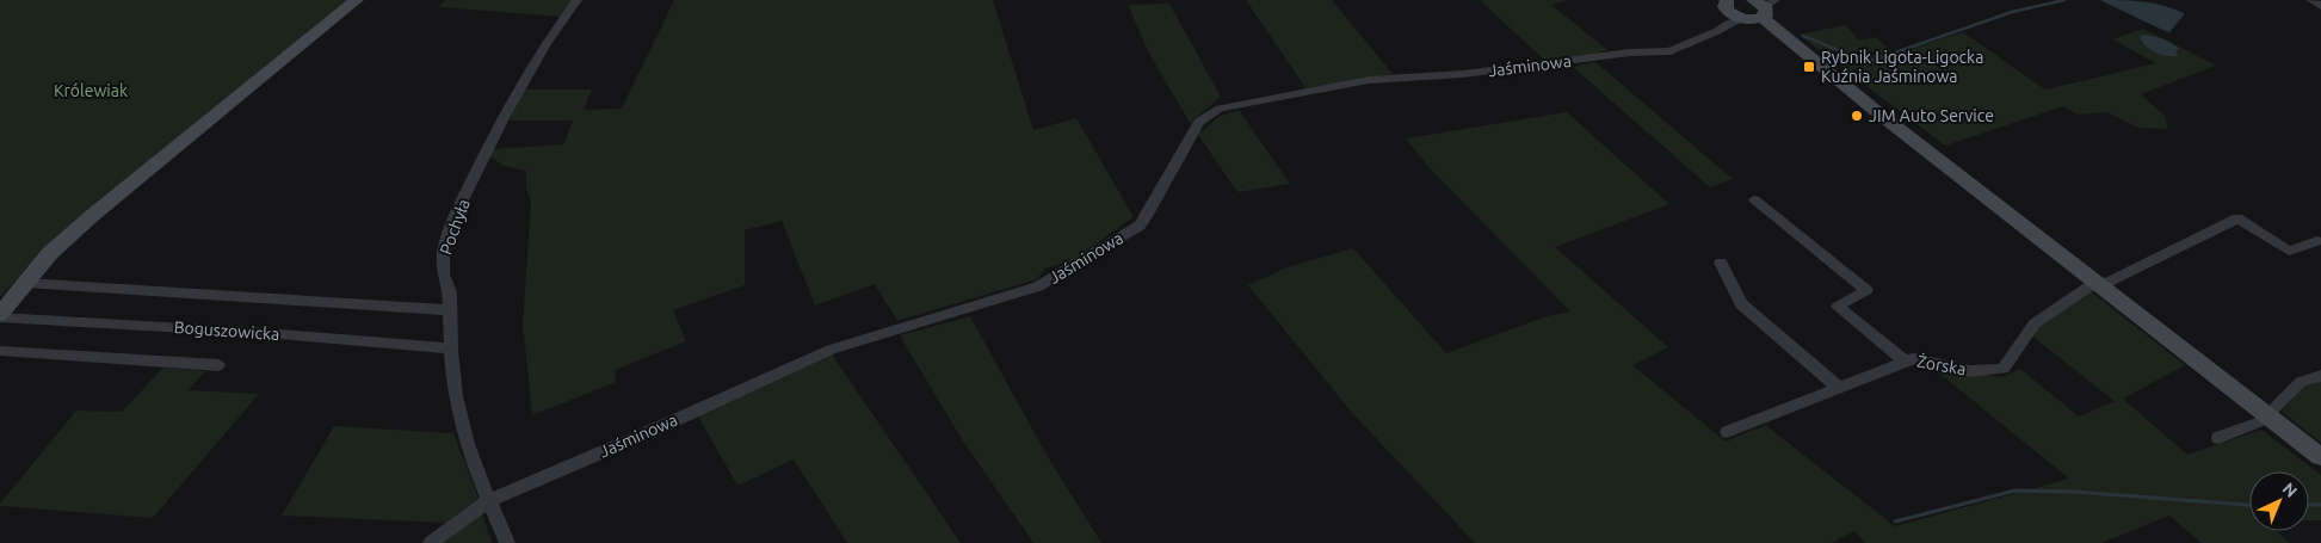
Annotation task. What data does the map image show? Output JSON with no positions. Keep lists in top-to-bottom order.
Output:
{
  "streets": {
    "main road": ["Boguszowicka"],
    "street": ["Jaśminowa", "Pochyła", "Żorska"]
  },
  "crossings": [
    ["Jaśminowa", "Pochyła"],
    ["Pochyła", "Boguszowicka"]
  ],
  "parks": ["Królewiak"],
  "places": {
    "transit": ["Rybnik Ligota-Ligocka Kuźnia Jaśminowa"],
    "other": ["JIM Auto Service"]
  },
  "north": "top right"
}
